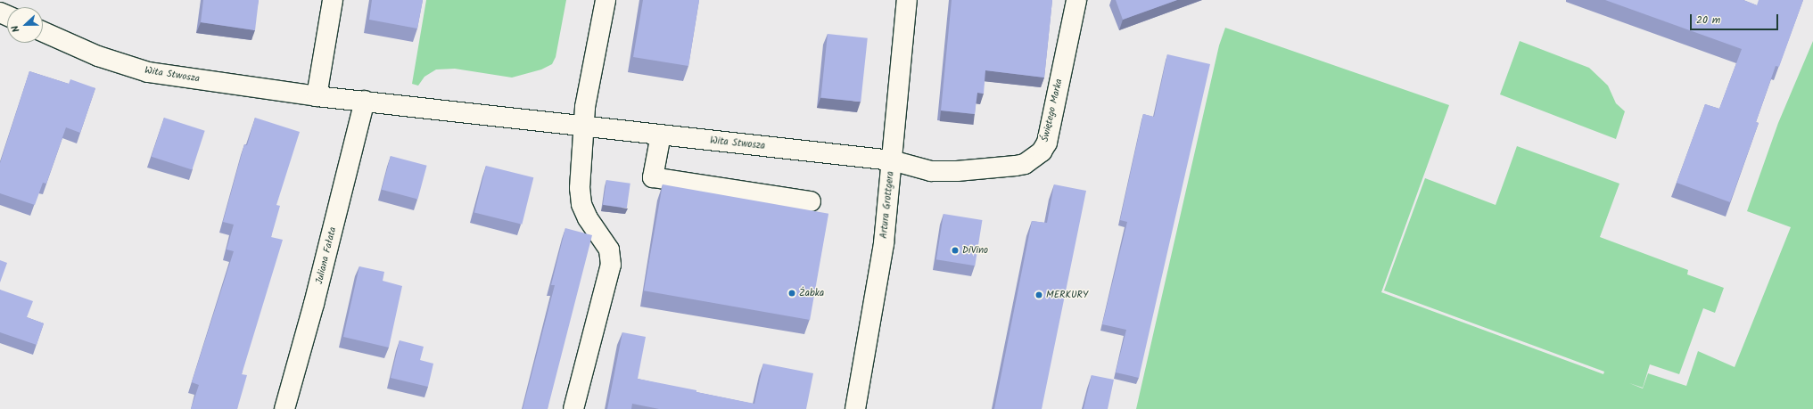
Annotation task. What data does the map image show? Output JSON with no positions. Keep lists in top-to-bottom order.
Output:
{
  "streets": {
    "street": [
      "Wita Stwosza",
      "Świętego Marka",
      "Artura Grottgera",
      "Juliana Fałata"
    ]
  },
  "crossings": [
    ["Wita Stwosza", "Świętego Marka"],
    ["Wita Stwosza", "Artura Grottgera"],
    ["Wita Stwosza", "Juliana Fałata"],
    ["Świętego Marka", "Artura Grottgera"]
  ],
  "places": ["DiVino", "Żabka", "MERKURY"],
  "scale_bar": "20 m",
  "north": "left"
}
